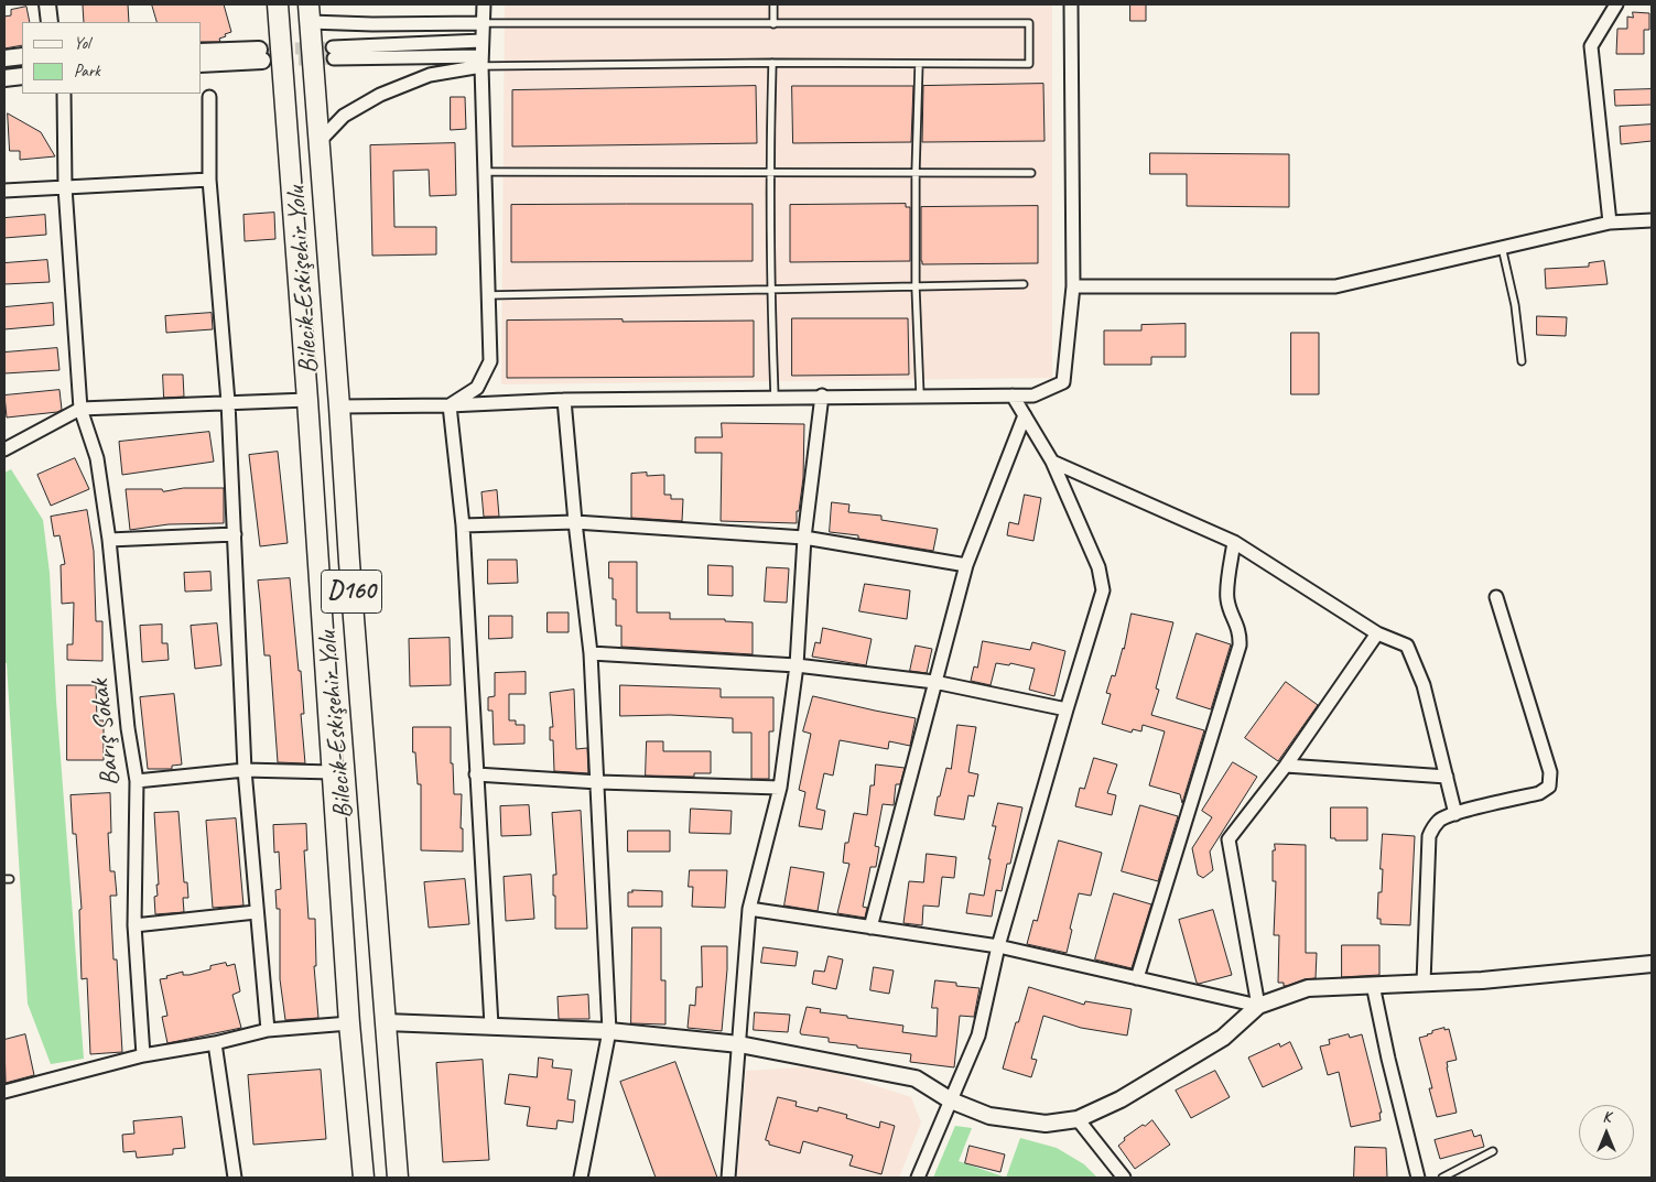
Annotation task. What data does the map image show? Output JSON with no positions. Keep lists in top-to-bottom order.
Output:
{
  "streets": {
    "main road": ["Bilecik-Eskişehir Yolu", "D160"],
    "street": ["Barış Sokak"]
  },
  "legend": ["Yol", "Park"],
  "north": "top"
}
